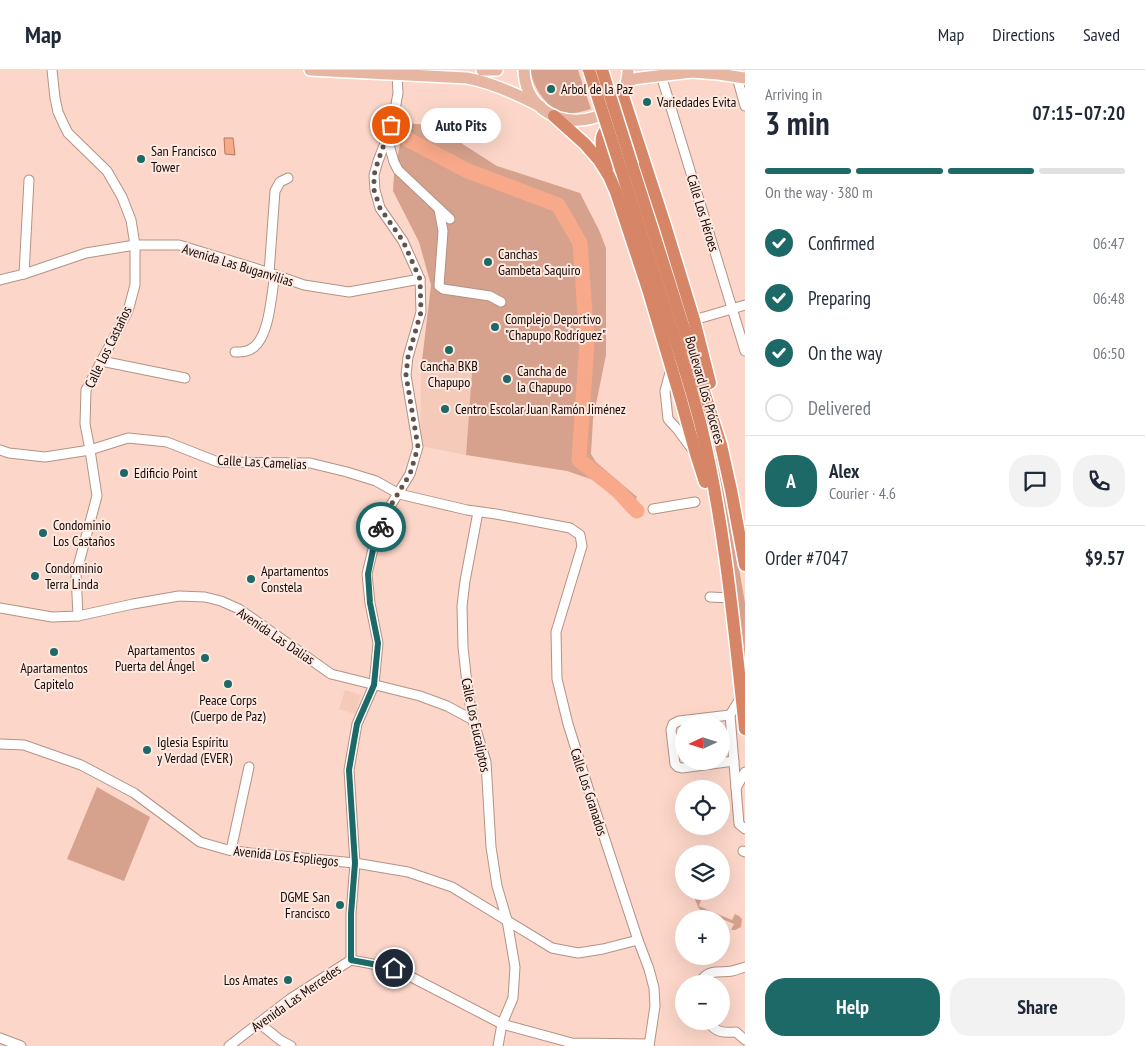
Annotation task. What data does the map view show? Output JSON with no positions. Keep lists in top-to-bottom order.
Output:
{
  "streets": {
    "highway": ["Boulevard Los Próceres"],
    "street": [
      "Calle Los Héroes",
      "Avenida Las Buganvilias",
      "Calle Los Castaños",
      "Calle Las Camelias",
      "Avenida Las Dalias",
      "Calle Los Eucaliptos",
      "Calle Los Granados",
      "Avenida Los Espliegos",
      "Avenida Las Mercedes"
    ]
  },
  "crossings": [
    ["Avenida Las Buganvilias", "Calle Los Castaños"],
    ["Calle Los Castaños", "Calle Las Camelias"],
    ["Calle Los Castaños", "Avenida Las Dalias"],
    ["Calle Las Camelias", "Calle Los Eucaliptos"],
    ["Calle Las Camelias", "Calle Los Granados"],
    ["Avenida Las Dalias", "Calle Los Eucaliptos"],
    ["Calle Los Eucaliptos", "Avenida Los Espliegos"],
    ["Calle Los Eucaliptos", "Avenida Las Mercedes"],
    ["Calle Los Granados", "Avenida Los Espliegos"],
    ["Calle Los Granados", "Avenida Las Mercedes"]
  ],
  "places": [
    "Arbol de la Paz",
    "Variedades Evita",
    "Auto Pits",
    "San Francisco Tower",
    "Canchas Gambeta Saquiro",
    "Complejo Deportivo \"Chapupo Rodríguez\"",
    "Cancha BKB Chapupo",
    "Cancha de la Chapupo",
    "Centro Escolar Juan Ramón Jiménez",
    "Edificio Point",
    "Condominio Los Castaños",
    "Condominio Terra Linda",
    "Apartamentos Constela",
    "Apartamentos Capitelo",
    "Apartamentos Puerta del Ángel",
    "Peace Corps (Cuerpo de Paz)",
    "Iglesia Espíritu y Verdad (EVER)",
    "DGME San Francisco",
    "Los Amates"
  ],
  "north": "left",
  "page": {
    "header": "Map",
    "nav": ["Map", "Directions", "Saved"],
    "heading": ["3 min", "Arriving in", "07:15–07:20"],
    "panel": [
      "Alex",
      "Courier · 4.6",
      "Order #7047",
      "$9.57"
    ],
    "bubble": "Auto Pits",
    "bar": "On the way · 380 m",
    "list": [
      ["Confirmed", "06:47"],
      ["Preparing", "06:48"],
      ["On the way", "06:50"],
      "Delivered"
    ],
    "round": "A",
    "map_buttons": ["+", "−"],
    "buttons": ["Help", "Share"]
  }
}
